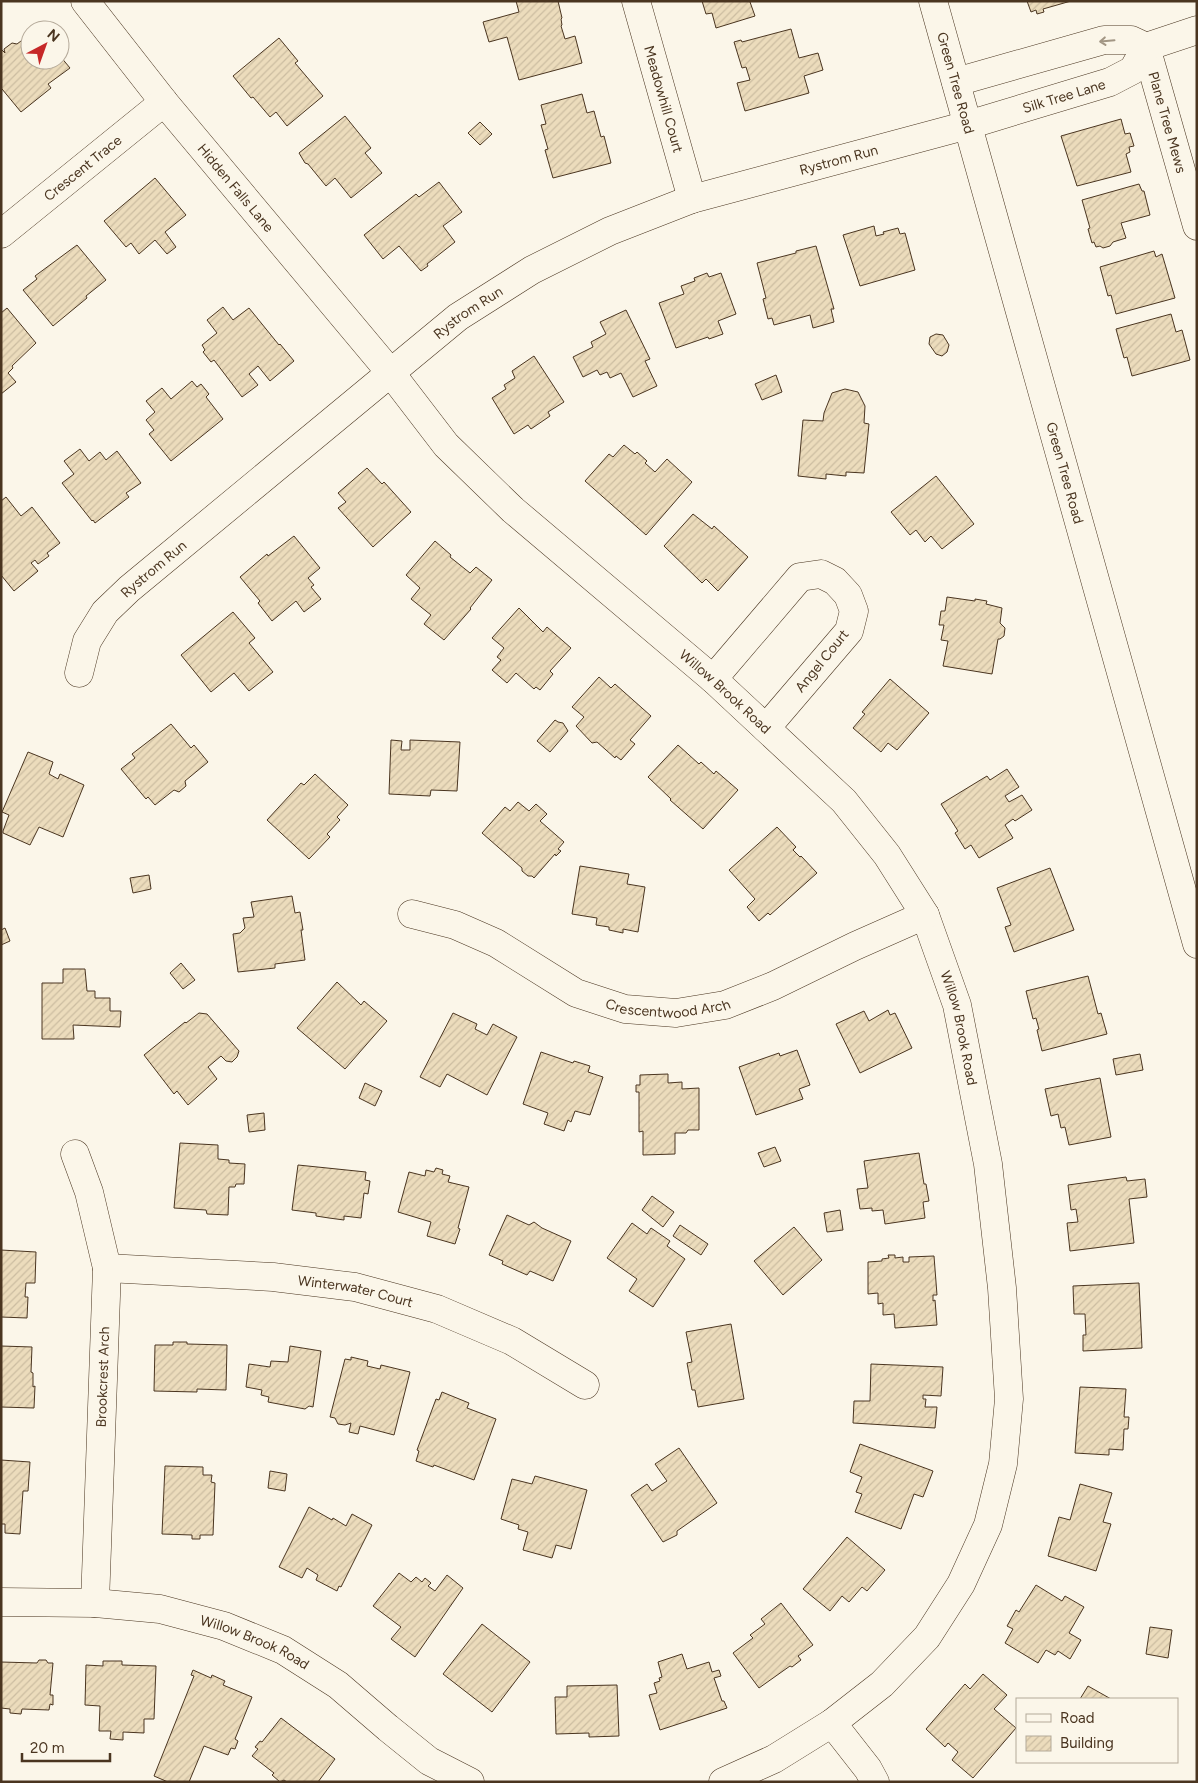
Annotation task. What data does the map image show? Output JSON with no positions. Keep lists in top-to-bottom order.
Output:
{
  "streets": {
    "street": [
      "Green Tree Road",
      "Silk Tree Lane",
      "Meadowhill Court",
      "Plane Tree Mews",
      "Rystrom Run",
      "Crescent Trace",
      "Hidden Falls Lane",
      "Angel Court",
      "Willow Brook Road",
      "Crescentwood Arch",
      "Winterwater Court",
      "Brookcrest Arch"
    ]
  },
  "crossings": [
    ["Green Tree Road", "Silk Tree Lane"],
    ["Green Tree Road", "Rystrom Run"],
    ["Silk Tree Lane", "Plane Tree Mews"],
    ["Silk Tree Lane", "Rystrom Run"],
    ["Meadowhill Court", "Rystrom Run"],
    ["Rystrom Run", "Hidden Falls Lane"],
    ["Rystrom Run", "Willow Brook Road"],
    ["Crescent Trace", "Hidden Falls Lane"],
    ["Hidden Falls Lane", "Willow Brook Road"],
    ["Angel Court", "Willow Brook Road"],
    ["Willow Brook Road", "Crescentwood Arch"],
    ["Willow Brook Road", "Brookcrest Arch"],
    ["Winterwater Court", "Brookcrest Arch"]
  ],
  "legend": ["Road", "Building"],
  "scale_bar": "20 m",
  "north": "top right"
}
